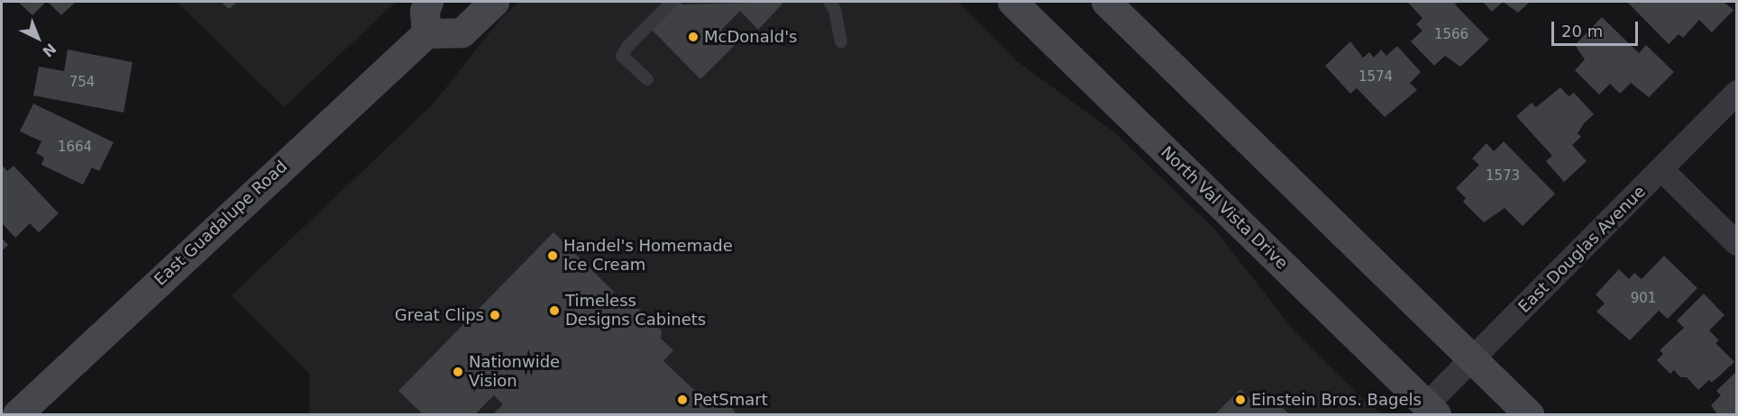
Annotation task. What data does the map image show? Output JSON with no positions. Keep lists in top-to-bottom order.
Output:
{
  "streets": {
    "main road": ["North Val Vista Drive", "East Guadalupe Road"],
    "street": ["East Douglas Avenue"]
  },
  "crossings": [
    ["North Val Vista Drive", "East Douglas Avenue"]
  ],
  "places": [
    "McDonald's",
    "Handel's Homemade Ice Cream",
    "Timeless Designs Cabinets",
    "Great Clips",
    "Nationwide Vision",
    "PetSmart",
    "Einstein Bros. Bagels"
  ],
  "house_numbers": [
    "1566",
    "1574",
    "754",
    "1664",
    "1573",
    "901"
  ],
  "scale_bar": "20 m",
  "north": "bottom right"
}
